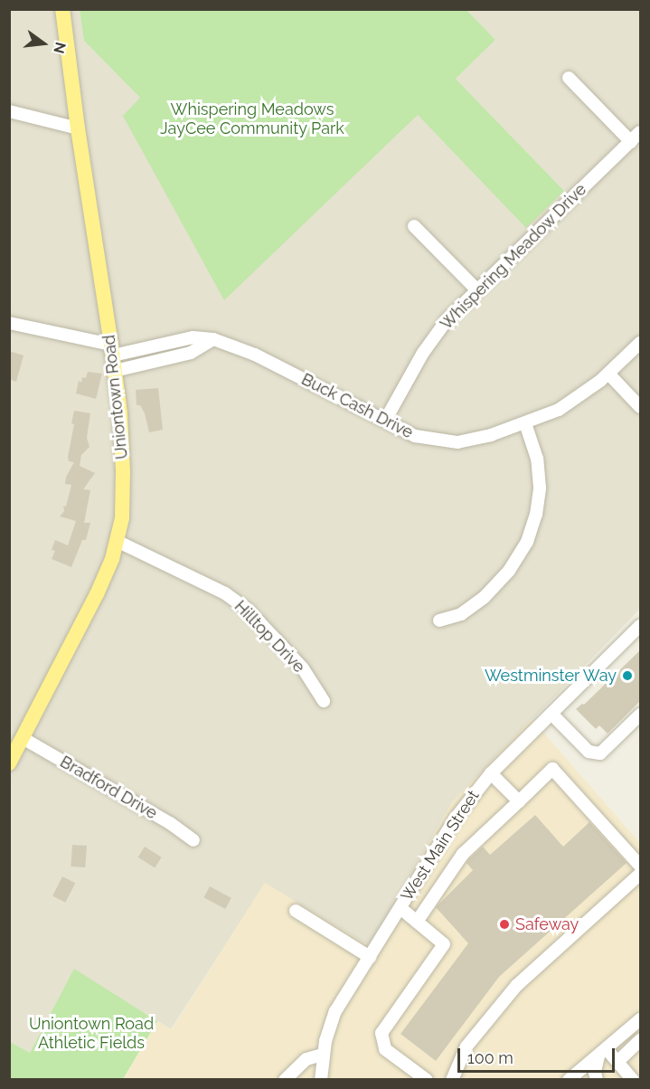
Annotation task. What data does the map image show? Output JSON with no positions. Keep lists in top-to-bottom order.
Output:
{
  "streets": {
    "main road": ["Uniontown Road"],
    "street": [
      "Whispering Meadow Drive",
      "Buck Cash Drive",
      "Hilltop Drive",
      "Bradford Drive",
      "West Main Street"
    ]
  },
  "crossings": [
    ["Whispering Meadow Drive", "Buck Cash Drive"],
    ["Uniontown Road", "Buck Cash Drive"],
    ["Uniontown Road", "Hilltop Drive"],
    ["Uniontown Road", "Bradford Drive"]
  ],
  "parks": ["Whispering Meadows JayCee Community Park", "Uniontown Road Athletic Fields"],
  "places": ["Westminster Way", "Safeway"],
  "scale_bar": "100 m",
  "north": "right"
}
